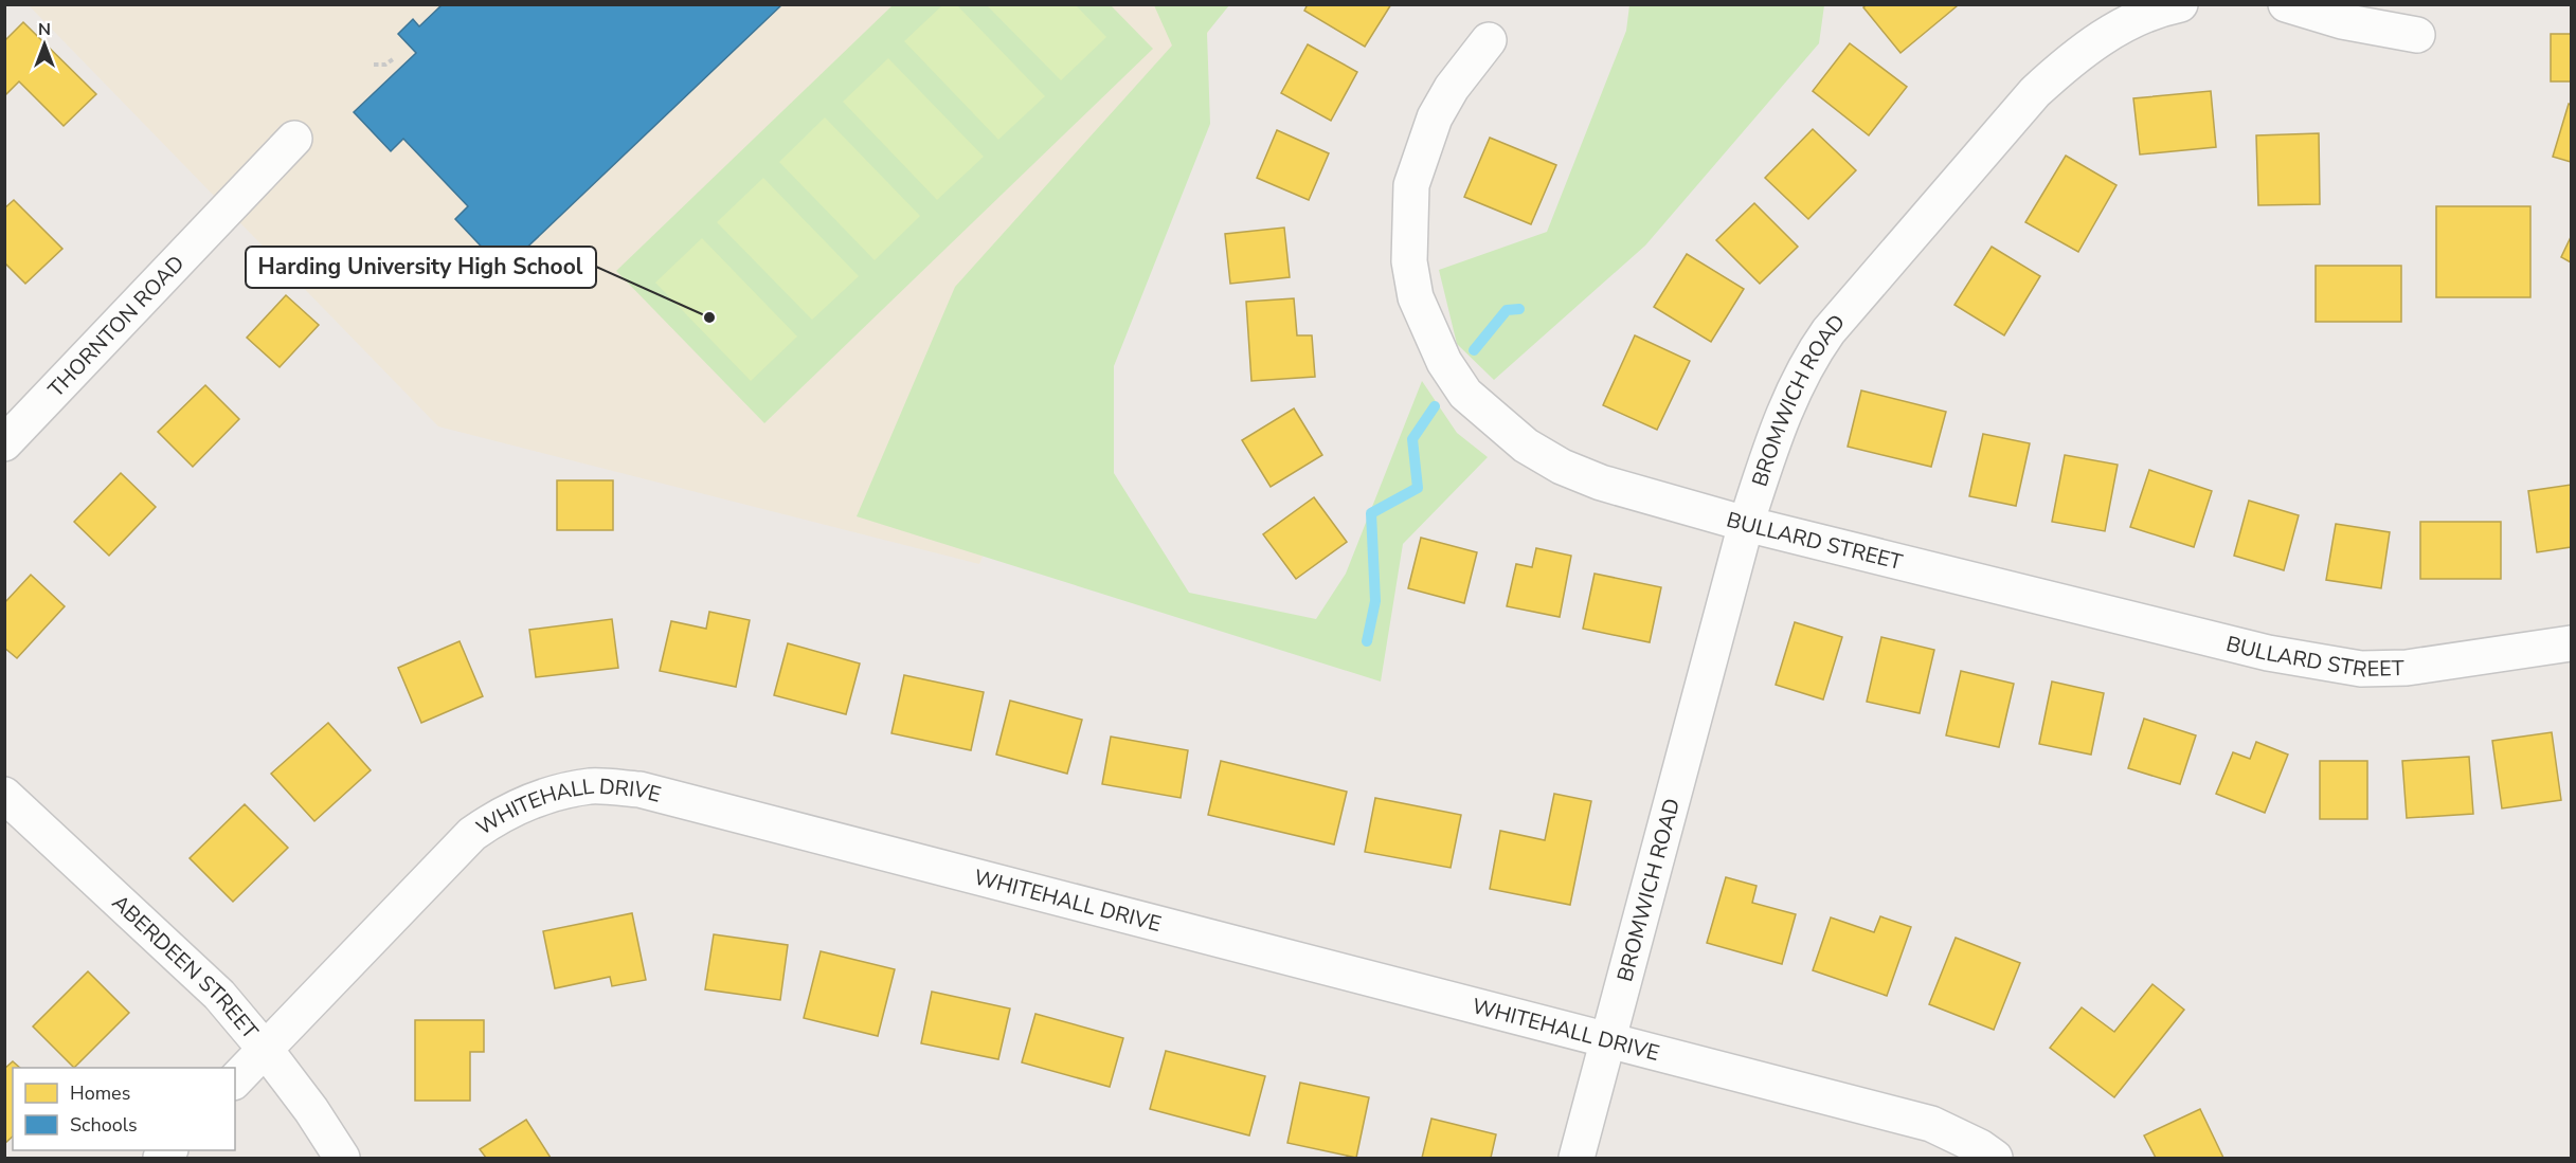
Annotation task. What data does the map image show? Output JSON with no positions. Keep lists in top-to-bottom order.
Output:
{
  "streets": {
    "street": [
      "THORNTON ROAD",
      "BROMWICH ROAD",
      "BULLARD STREET",
      "WHITEHALL DRIVE",
      "ABERDEEN STREET"
    ]
  },
  "crossings": [
    ["BROMWICH ROAD", "BULLARD STREET"],
    ["BROMWICH ROAD", "WHITEHALL DRIVE"],
    ["WHITEHALL DRIVE", "ABERDEEN STREET"]
  ],
  "places": ["Harding University High School"],
  "legend": ["Homes", "Schools"],
  "north": "top"
}
